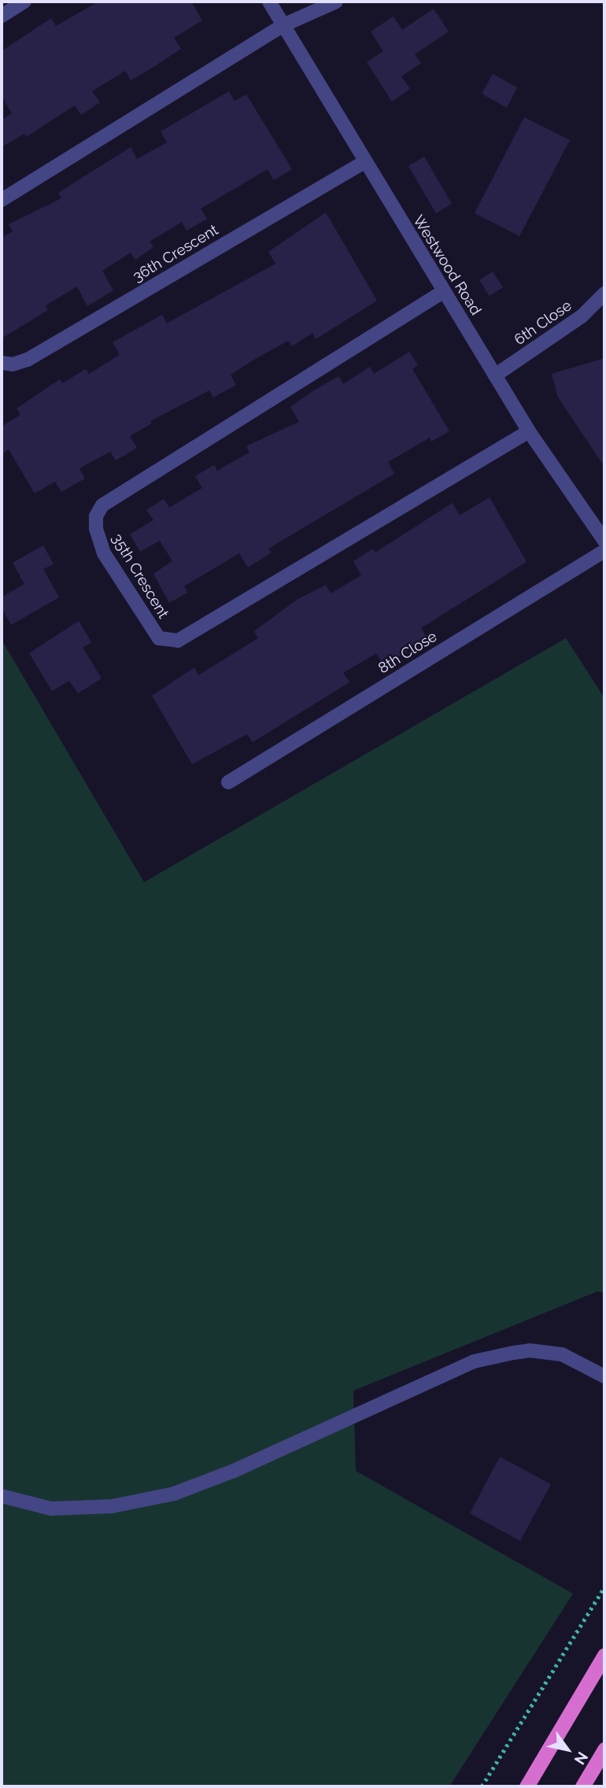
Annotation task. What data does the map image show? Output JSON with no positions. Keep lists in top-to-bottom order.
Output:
{
  "streets": {
    "street": [
      "36th Crescent",
      "Westwood Road",
      "6th Close",
      "35th Crescent",
      "8th Close"
    ]
  },
  "crossings": [
    ["36th Crescent", "Westwood Road"],
    ["Westwood Road", "6th Close"],
    ["Westwood Road", "35th Crescent"]
  ],
  "north": "bottom right"
}
